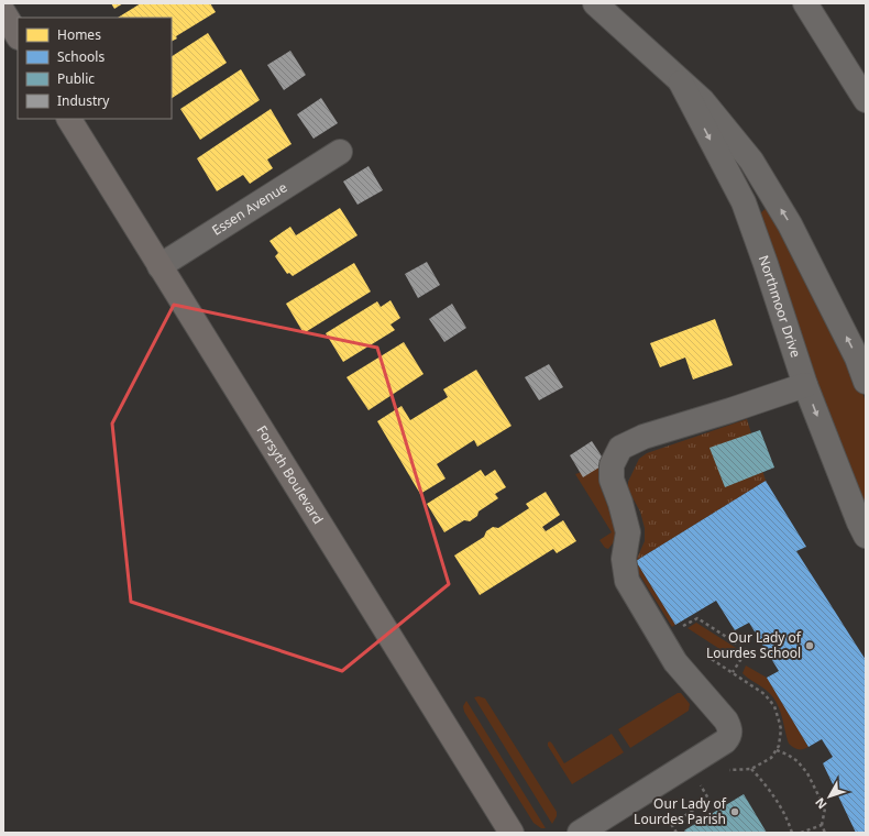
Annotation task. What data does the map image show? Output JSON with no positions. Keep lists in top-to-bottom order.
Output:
{
  "streets": {
    "main road": ["Forsyth Boulevard"],
    "street": ["Essen Avenue", "Northmoor Drive"]
  },
  "crossings": [
    ["Essen Avenue", "Forsyth Boulevard"]
  ],
  "places": ["Our Lady of Lourdes School", "Our Lady of Lourdes Parish"],
  "legend": [
    "Homes",
    "Schools",
    "Public",
    "Industry"
  ],
  "north": "bottom left"
}
